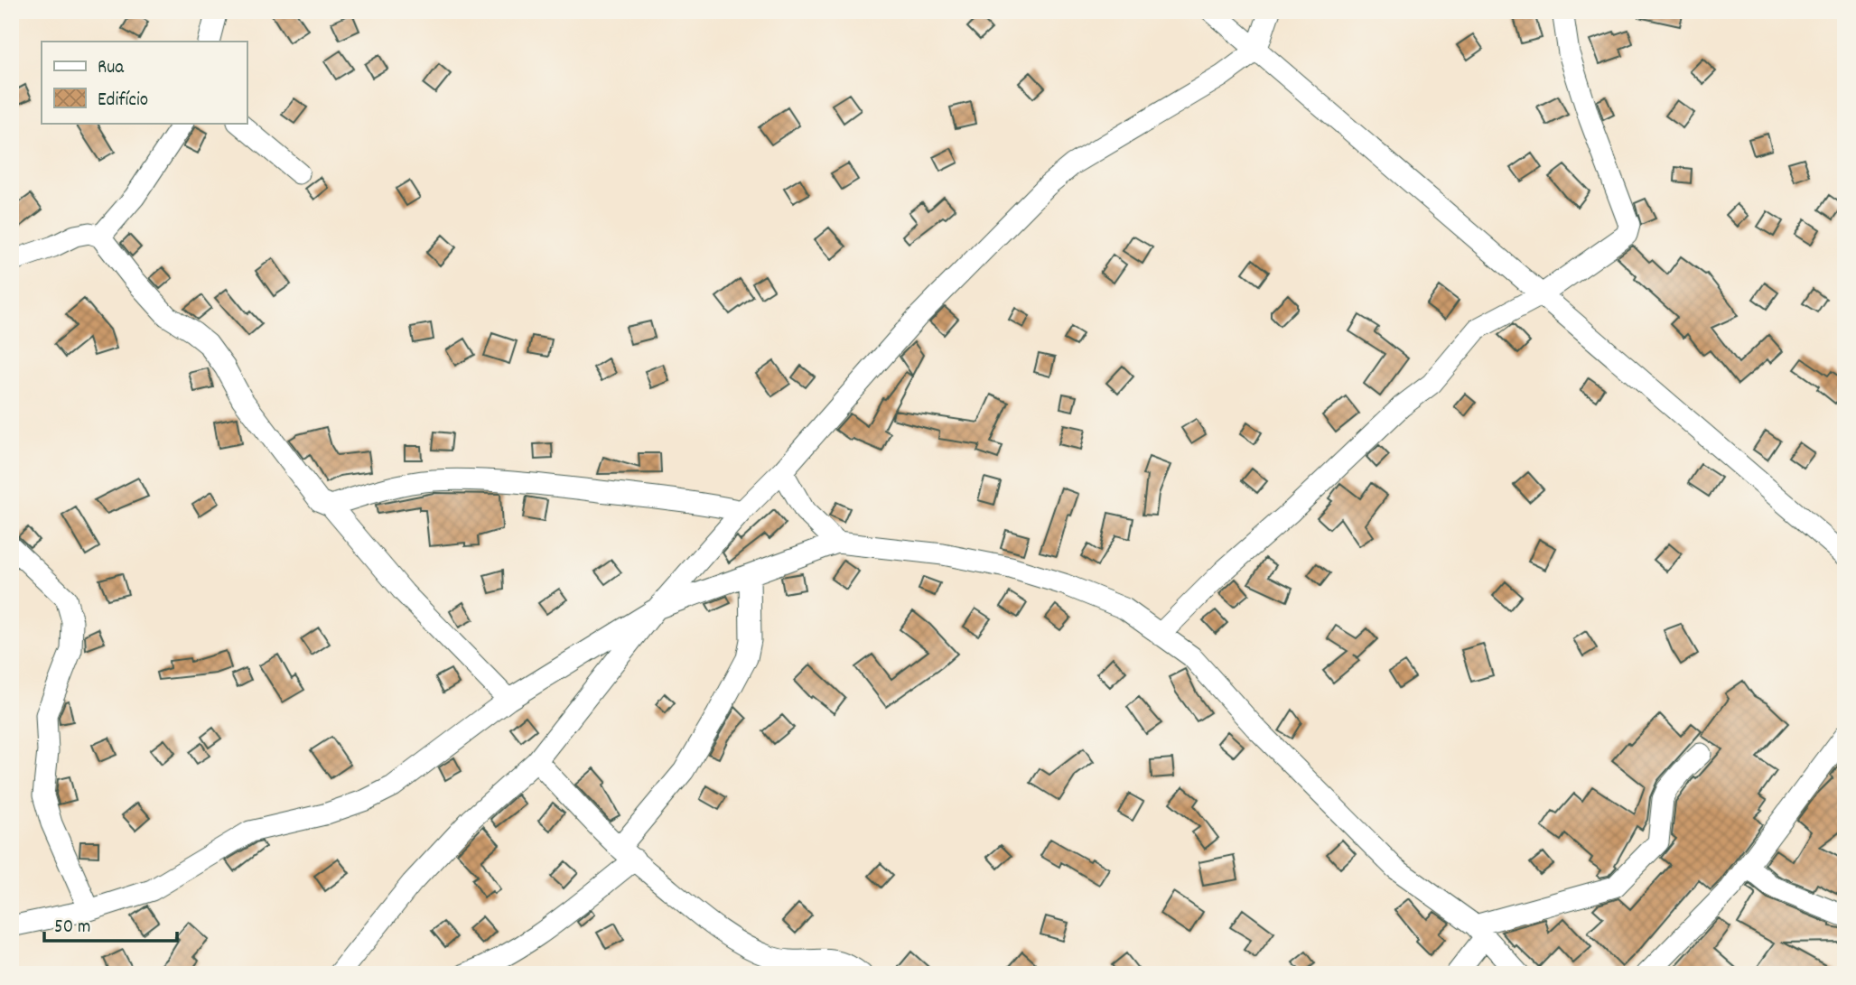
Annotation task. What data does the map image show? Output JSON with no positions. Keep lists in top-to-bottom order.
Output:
{
  "legend": ["Rua", "Edifício"],
  "scale_bar": "50 m"
}
